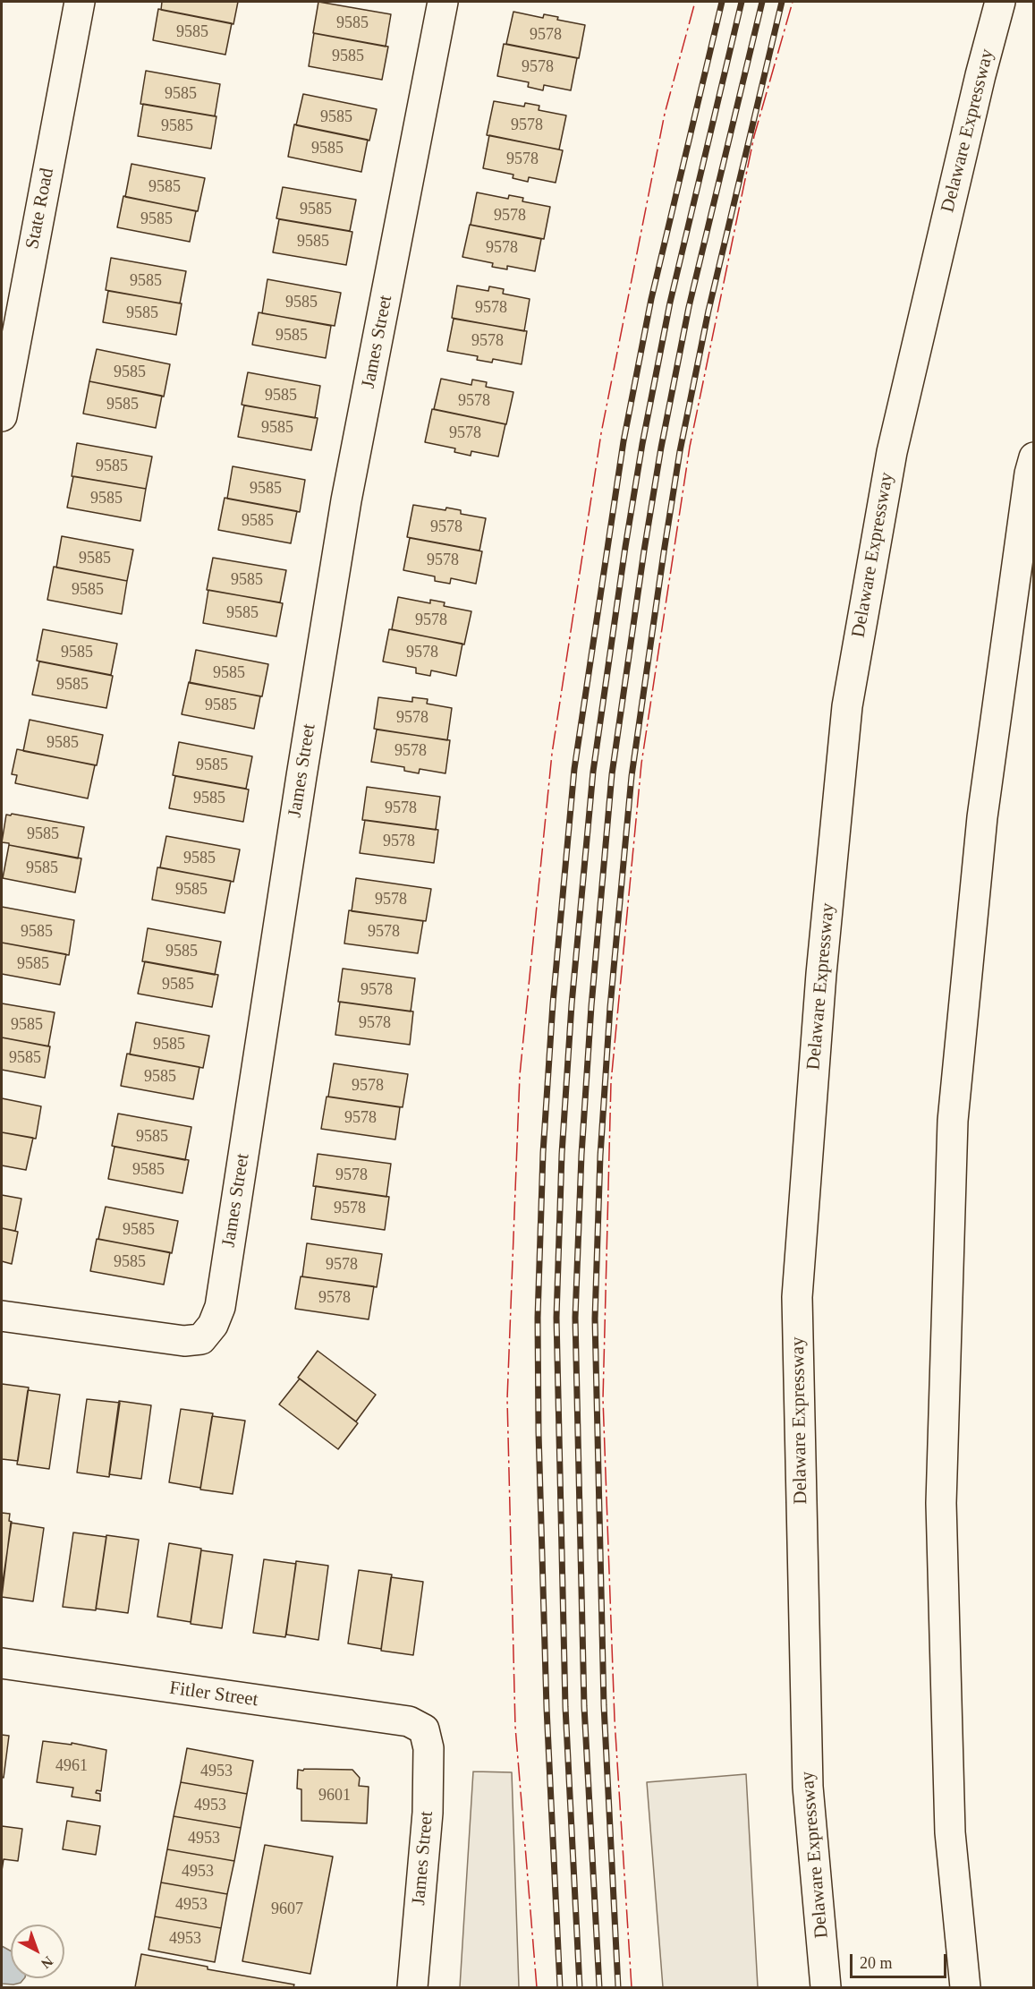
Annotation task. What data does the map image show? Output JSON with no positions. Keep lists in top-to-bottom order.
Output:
{
  "streets": {
    "main road": [
      "Delaware Expressway",
      "State Road",
      "James Street",
      "Fitler Street"
    ]
  },
  "crossings": [
    ["James Street", "Fitler Street"]
  ],
  "house_numbers": [
    "9585",
    "9585",
    "9578",
    "9585",
    "9578",
    "9585",
    "9585",
    "9578",
    "9585",
    "9585",
    "9578",
    "9585",
    "9585",
    "9578",
    "9585",
    "9585",
    "9578",
    "9585",
    "9585",
    "9578",
    "9585",
    "9585",
    "9578",
    "9585",
    "9585",
    "9578",
    "9585",
    "9585",
    "9578",
    "9585",
    "9585",
    "9585",
    "9585",
    "9578",
    "9585",
    "9578",
    "9585",
    "9585",
    "9585",
    "9578",
    "9585",
    "9578",
    "9585",
    "9585",
    "9585",
    "9578",
    "9585",
    "9578",
    "9585",
    "9585",
    "9578",
    "9585",
    "9578",
    "9585",
    "9585",
    "9585",
    "9578",
    "9585",
    "9578",
    "9585",
    "9585",
    "9585",
    "9578",
    "9578",
    "9585",
    "9585",
    "9585",
    "9585",
    "9578",
    "9578",
    "9585",
    "9585",
    "9578",
    "9578",
    "9585",
    "9585",
    "9578",
    "9578",
    "4961",
    "4953",
    "9601",
    "4953",
    "4953",
    "4953",
    "4953",
    "9607",
    "4953"
  ],
  "scale_bar": "20 m",
  "north": "bottom right"
}
